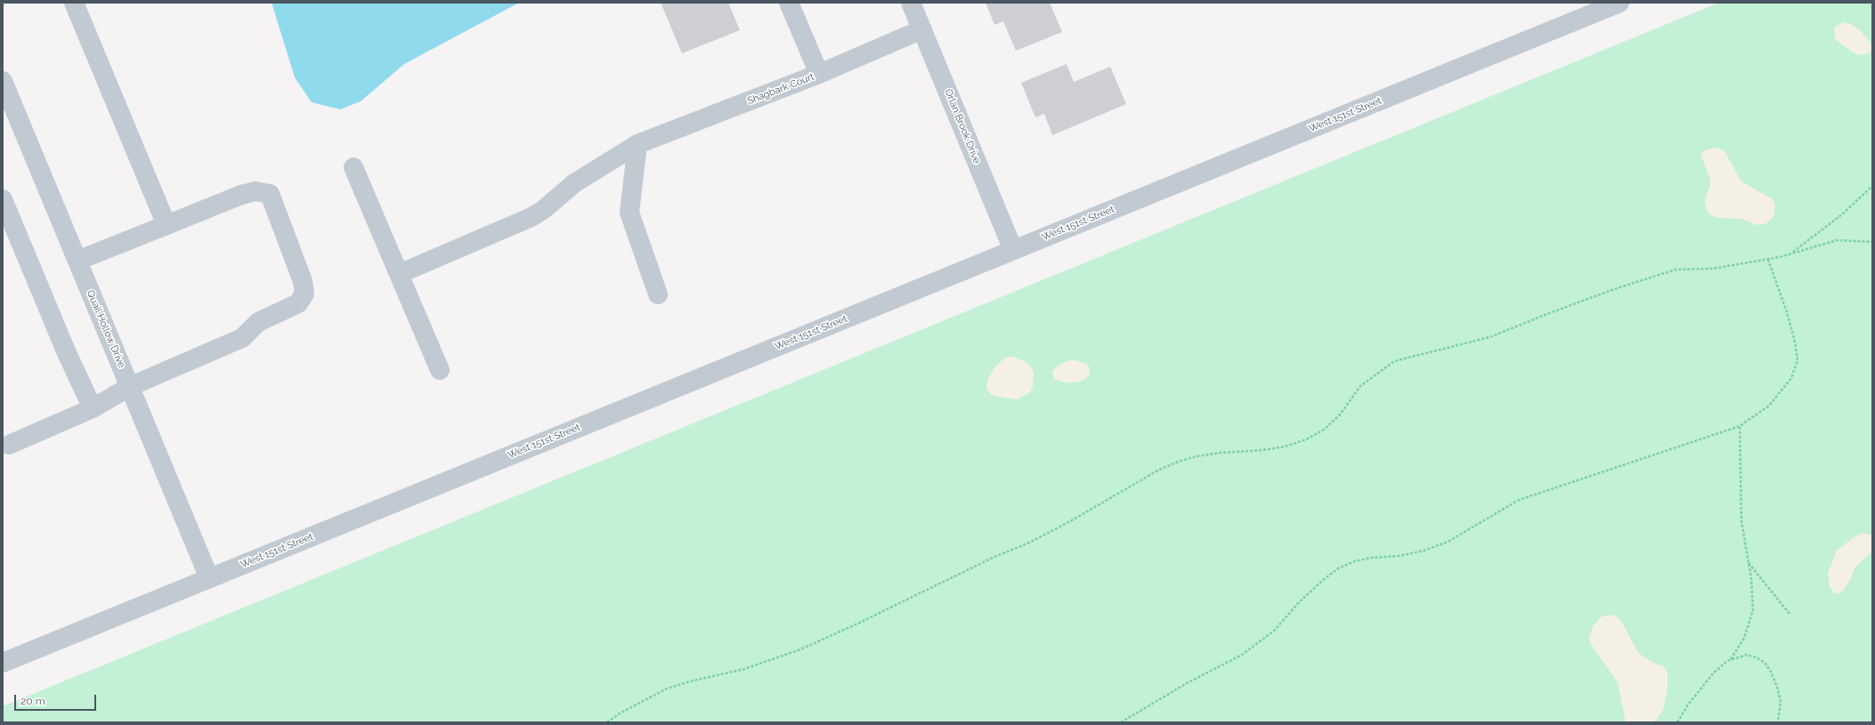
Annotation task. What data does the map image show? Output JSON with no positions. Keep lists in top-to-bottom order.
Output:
{
  "streets": {
    "street": [
      "Shagbark Court",
      "West 151st Street",
      "Orlan Brook Drive",
      "Quail Hollow Drive"
    ]
  },
  "crossings": [
    ["Shagbark Court", "Orlan Brook Drive"],
    ["West 151st Street", "Orlan Brook Drive"],
    ["West 151st Street", "Quail Hollow Drive"]
  ],
  "scale_bar": "20 m"
}
